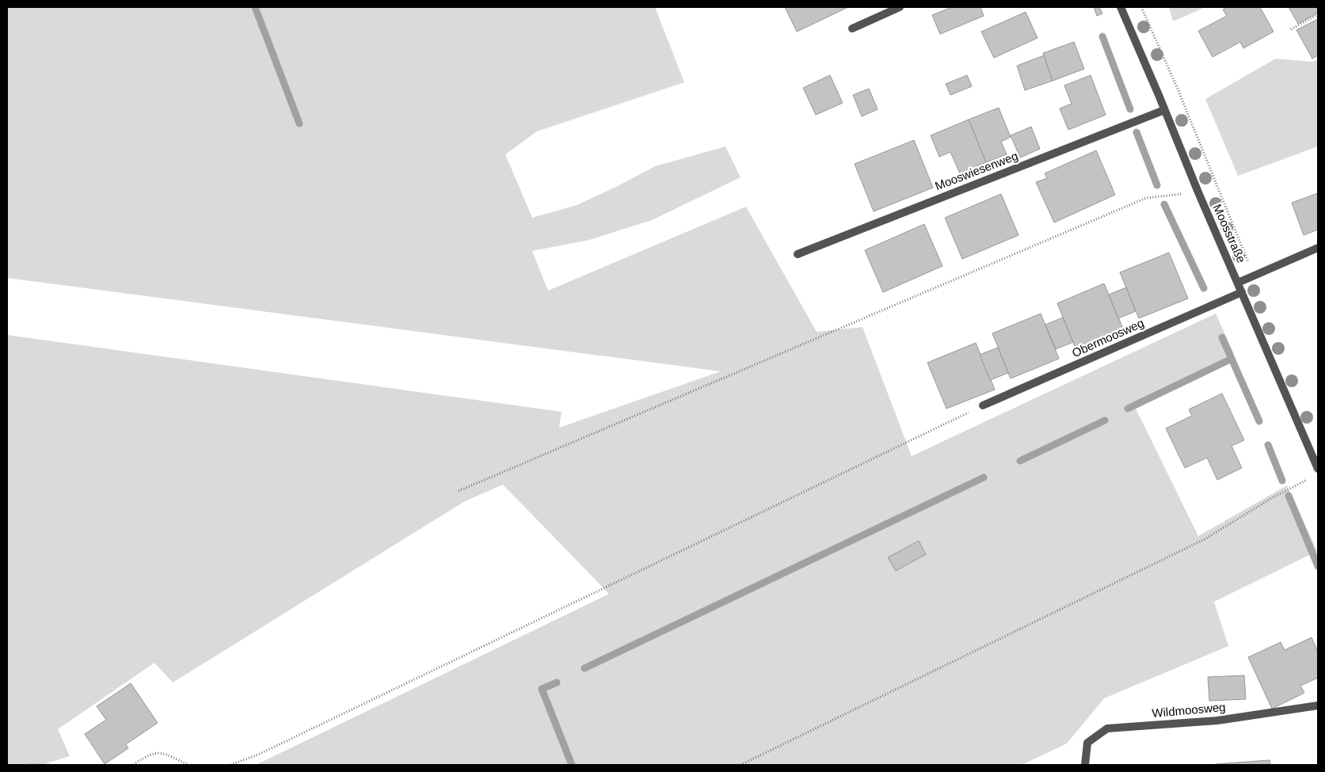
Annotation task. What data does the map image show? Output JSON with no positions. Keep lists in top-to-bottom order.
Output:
{
  "streets": {
    "street": [
      "Mooswiesenweg",
      "Moosstraße",
      "Obermoosweg",
      "Wildmoosweg"
    ]
  },
  "crossings": [
    ["Mooswiesenweg", "Moosstraße"],
    ["Moosstraße", "Obermoosweg"]
  ]
}
